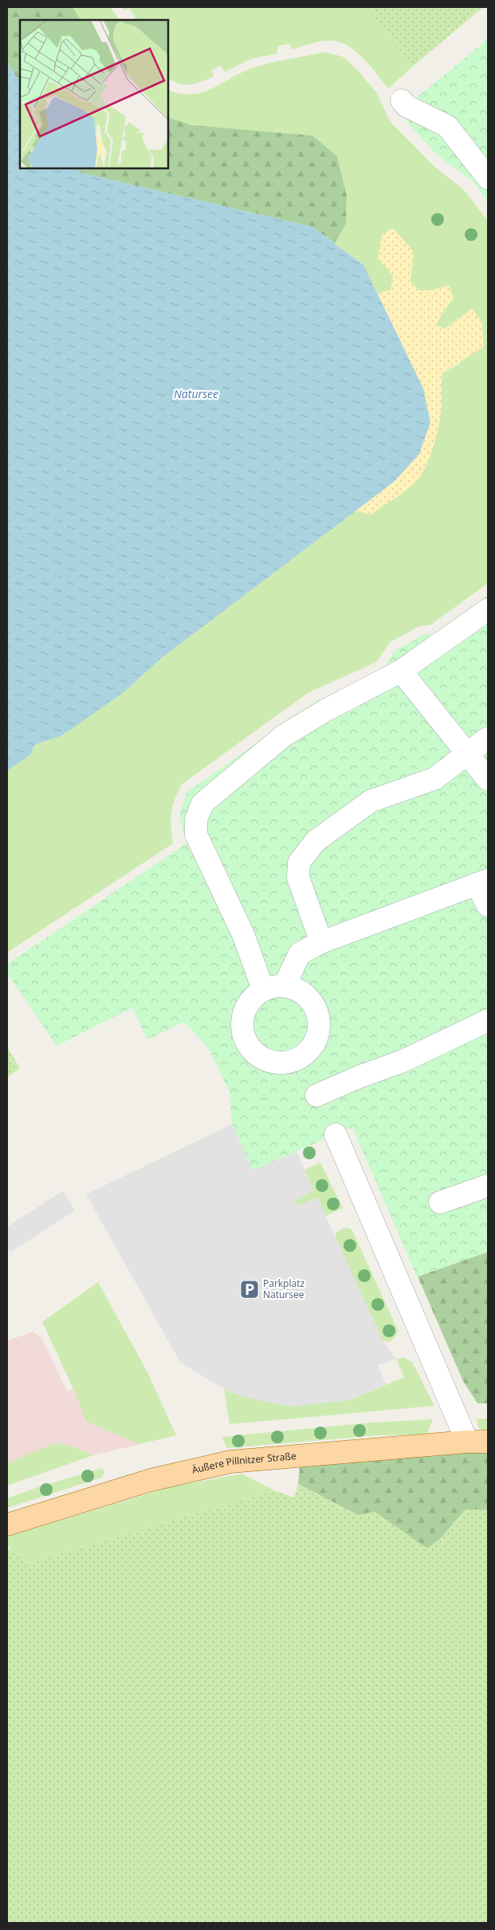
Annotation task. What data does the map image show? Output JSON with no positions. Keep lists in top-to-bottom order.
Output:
{
  "streets": {
    "main road": ["Äußere Pillnitzer Straße"]
  },
  "water": ["Natursee"],
  "places": {
    "parking": ["Parkplatz Natursee"]
  }
}
